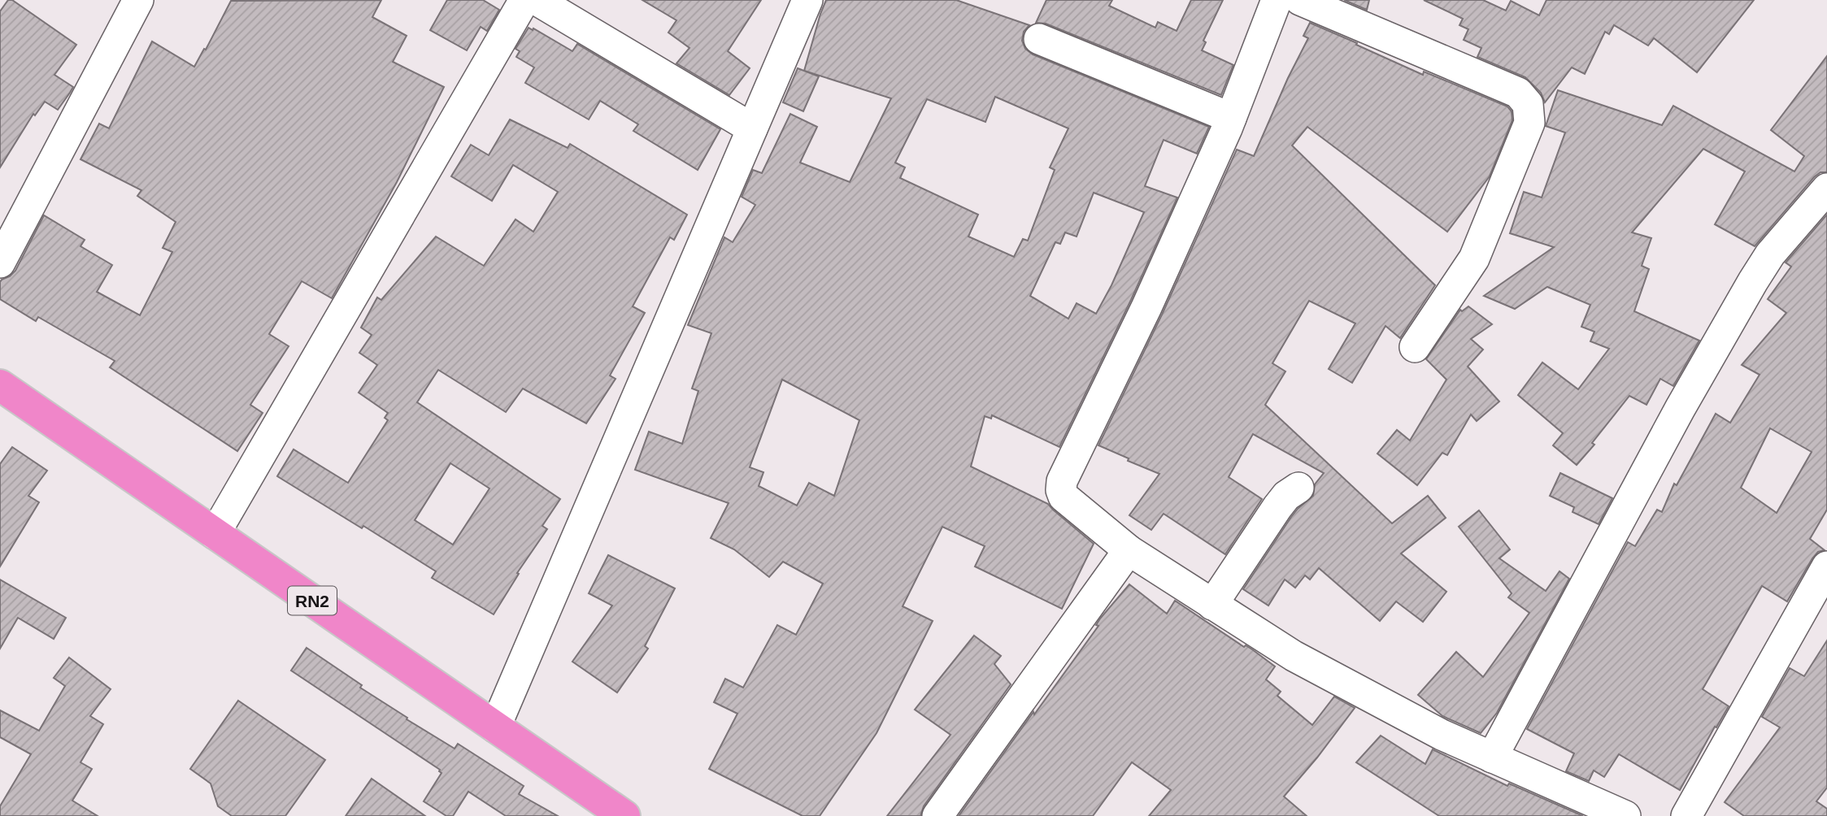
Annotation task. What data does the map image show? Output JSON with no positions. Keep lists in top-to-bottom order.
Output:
{
  "streets": {
    "highway": ["RN2"]
  }
}
